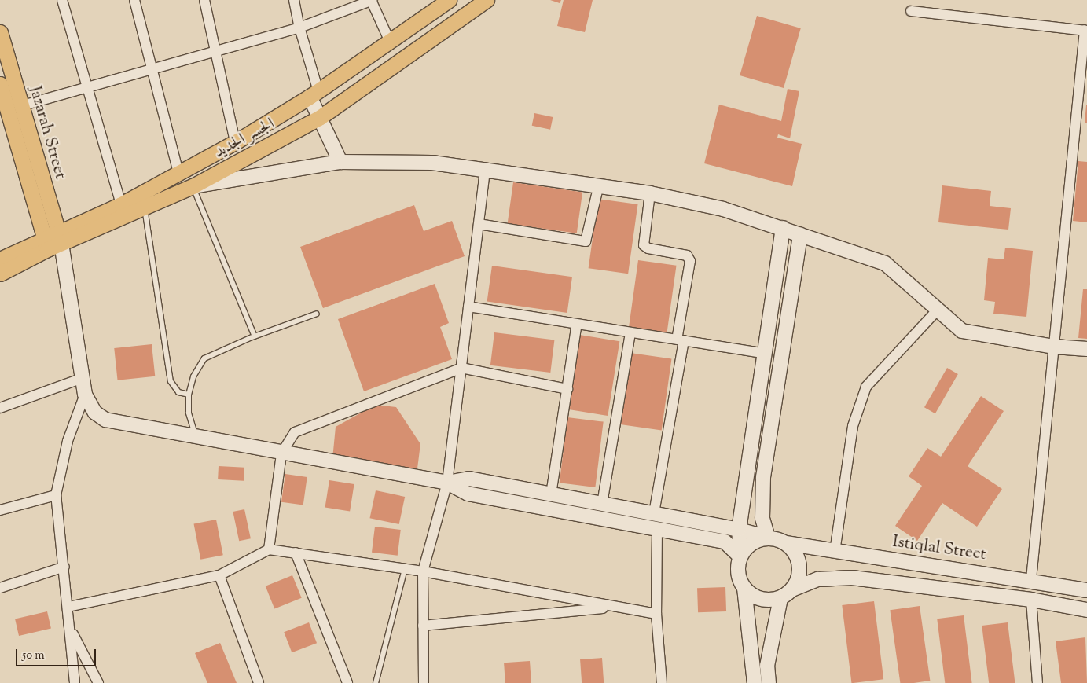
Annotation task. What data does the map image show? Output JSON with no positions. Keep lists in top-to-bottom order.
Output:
{
  "streets": {
    "main road": ["Jazarah Street", "الجسر الجديد"],
    "street": ["Istiqlal Street"]
  },
  "crossings": [
    ["Jazarah Street", "الجسر الجديد"]
  ],
  "scale_bar": "50 m"
}
